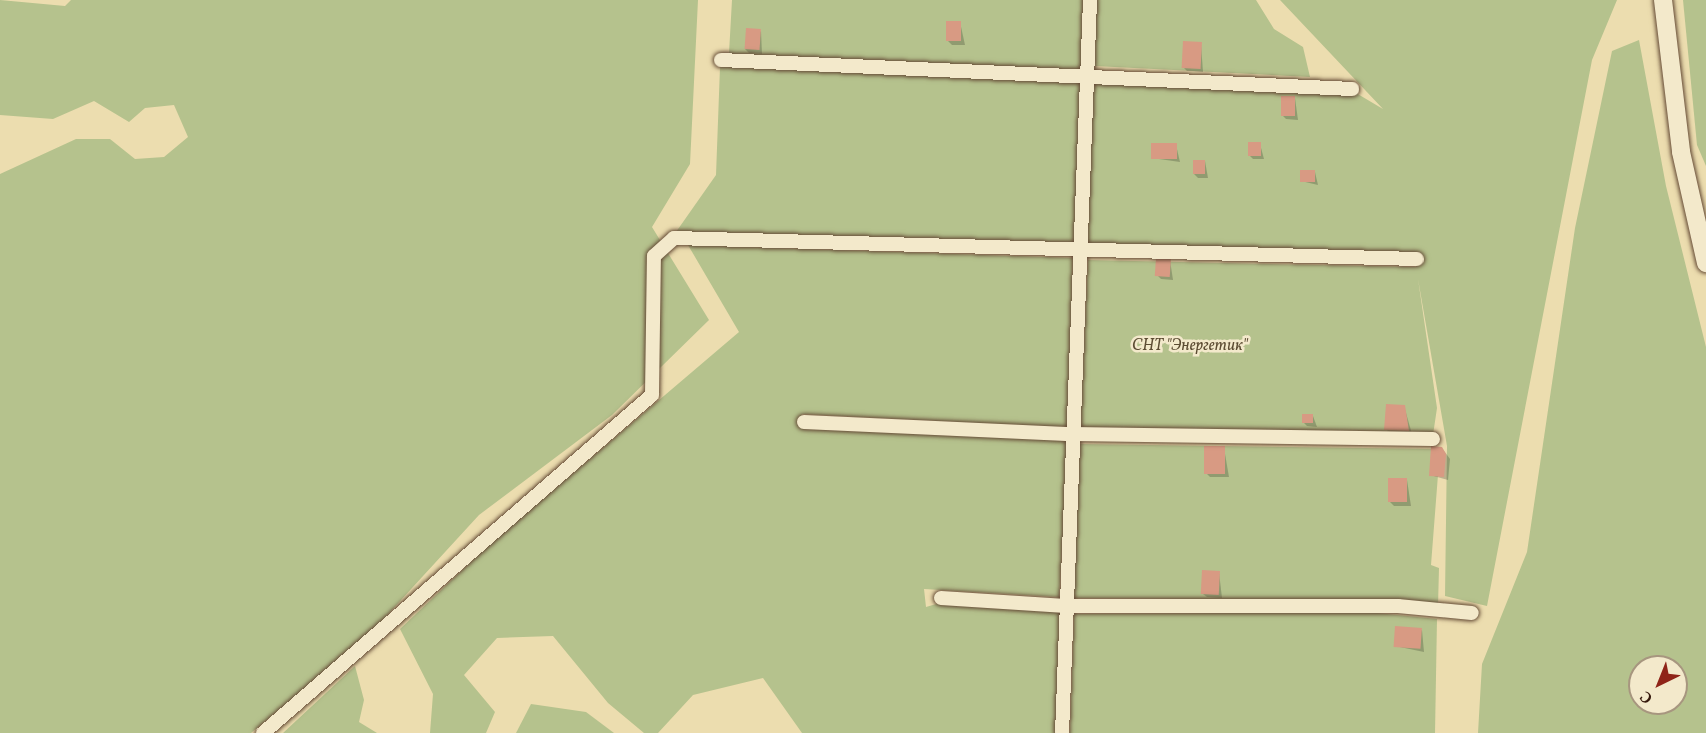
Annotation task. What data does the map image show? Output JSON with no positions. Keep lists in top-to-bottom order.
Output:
{
  "parks": ["СНТ \"Энергетик\""],
  "north": "bottom left"
}
